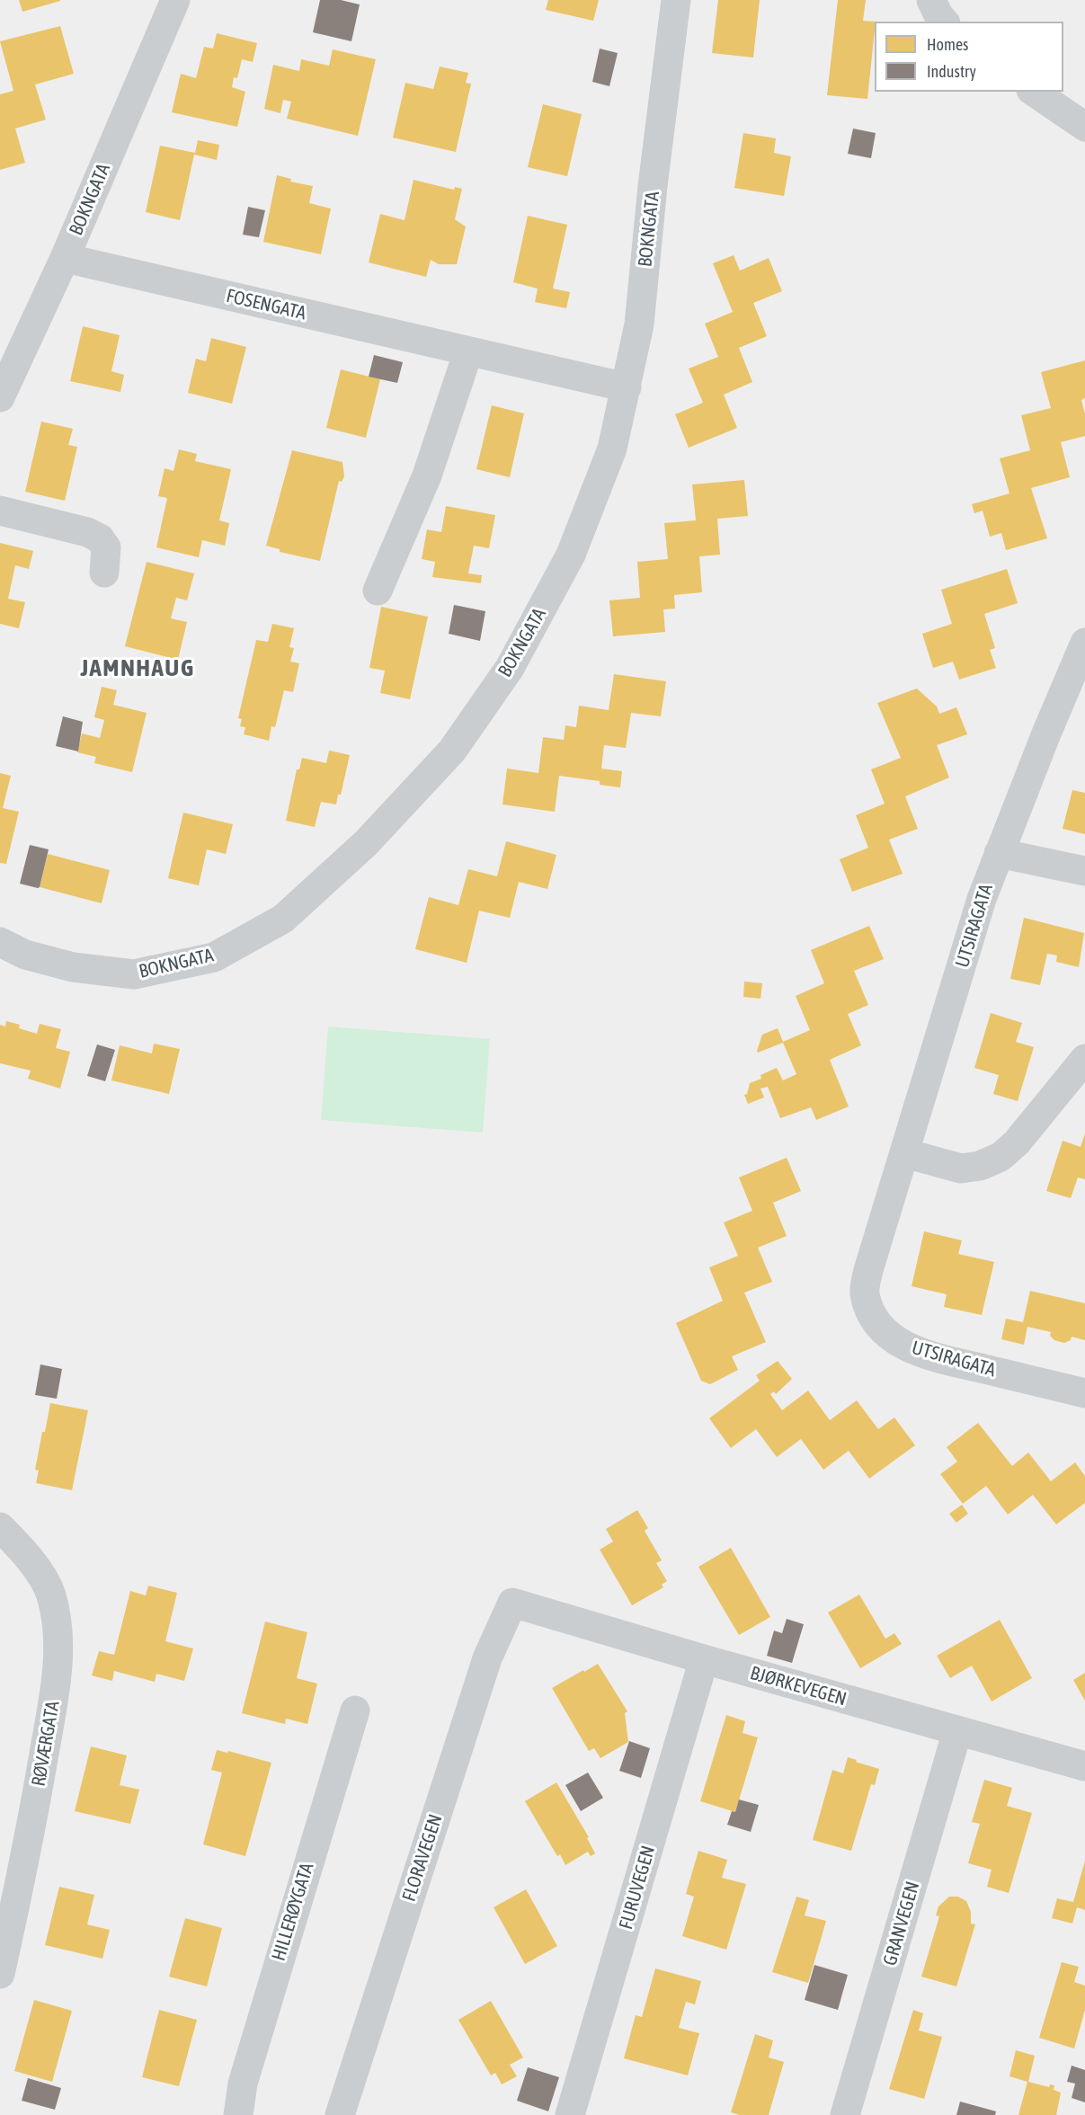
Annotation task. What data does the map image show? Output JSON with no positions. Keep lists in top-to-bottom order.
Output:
{
  "streets": {
    "street": [
      "BOKNGATA",
      "FOSENGATA",
      "UTSIRAGATA",
      "BJØRKEVEGEN",
      "RØVÆRGATA",
      "FLORAVEGEN",
      "FURUVEGEN",
      "HILLERØYGATA",
      "GRANVEGEN"
    ]
  },
  "crossings": [
    ["BOKNGATA", "FOSENGATA"],
    ["BJØRKEVEGEN", "FLORAVEGEN"],
    ["BJØRKEVEGEN", "FURUVEGEN"],
    ["BJØRKEVEGEN", "GRANVEGEN"]
  ],
  "districts": ["JAMNHAUG"],
  "legend": ["Homes", "Industry"]
}
